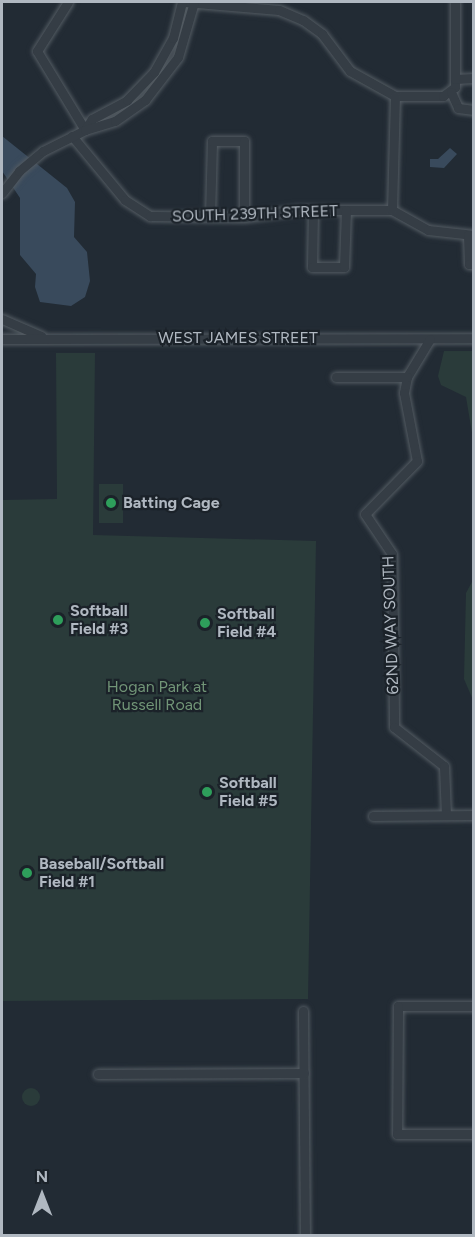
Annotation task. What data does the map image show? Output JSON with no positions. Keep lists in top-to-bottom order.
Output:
{
  "streets": {
    "street": ["SOUTH 239TH STREET", "WEST JAMES STREET", "62ND WAY SOUTH"]
  },
  "crossings": [
    ["WEST JAMES STREET", "62ND WAY SOUTH"]
  ],
  "parks": ["Hogan Park at Russell Road"],
  "places": [
    "Batting Cage",
    "Softball Field #3",
    "Softball Field #4",
    "Softball Field #5",
    "Baseball/Softball Field #1"
  ],
  "north": "top"
}
